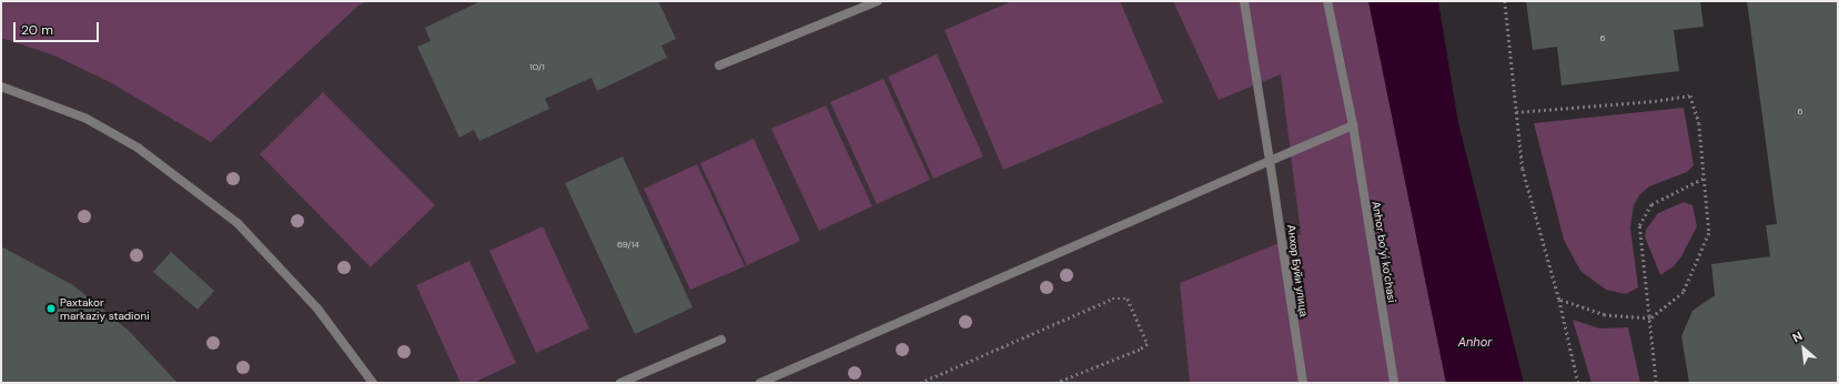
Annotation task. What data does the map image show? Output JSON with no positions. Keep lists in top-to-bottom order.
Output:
{
  "streets": {
    "street": ["Anhor bo‘yi ko‘chasi", "Анхор Буйи улица"]
  },
  "water": ["Anhor"],
  "places": ["Paxtakor markaziy stadioni"],
  "house_numbers": [
    "6",
    "10/1",
    "6",
    "69/14"
  ],
  "scale_bar": "20 m",
  "north": "top left"
}
